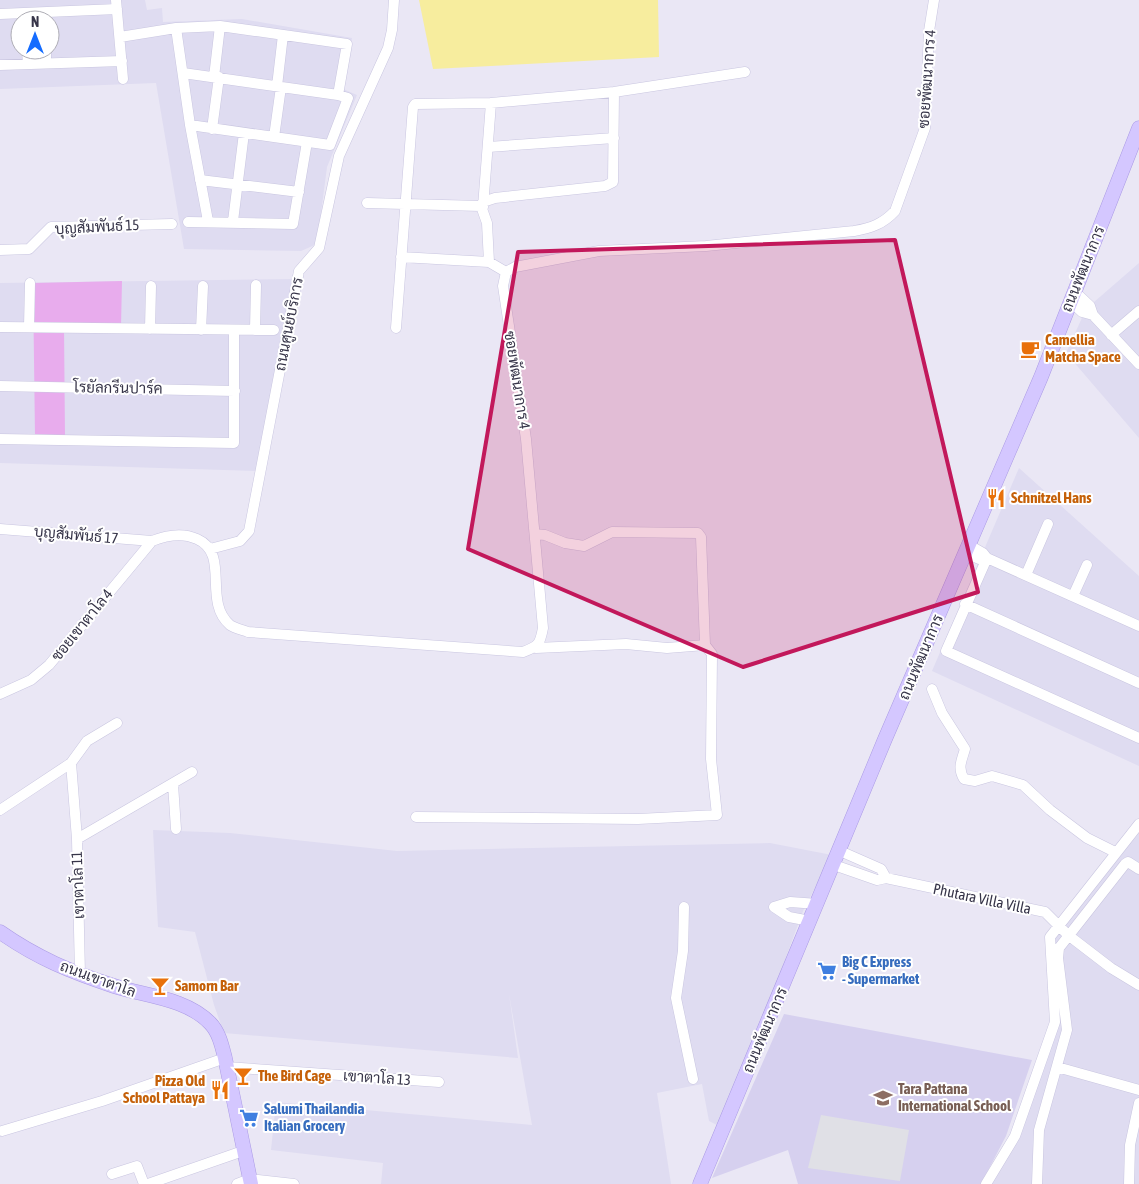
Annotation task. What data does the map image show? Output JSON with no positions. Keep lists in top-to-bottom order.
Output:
{
  "streets": {
    "street": [
      "ซอยพัฒนาการ 4",
      "บุญสัมพันธ์ 15",
      "ถนนพัฒนาการ",
      "ถนนศูนย์บริการ",
      "โรยัลกรีนปาร์ค",
      "บุญสัมพันธ์ 17",
      "ซอยเขาตาโล 4",
      "เขาตาโล 11",
      "Phutara Villa Villa",
      "ถนนเขาตาโล",
      "เขาตาโล 13"
    ]
  },
  "crossings": [
    ["ถนนพัฒนาการ", "Phutara Villa Villa"],
    ["บุญสัมพันธ์ 17", "ซอยเขาตาโล 4"],
    ["เขาตาโล 11", "ถนนเขาตาโล"],
    ["ถนนเขาตาโล", "เขาตาโล 13"]
  ],
  "places": {
    "cafe": ["Camellia Matcha Space"],
    "restaurant": ["Schnitzel Hans", "Pizza Old School Pattaya"],
    "supermarket": ["Big C Express - Supermarket", "Salumi Thailandia Italian Grocery"],
    "bar": ["Samorn Bar", "The Bird Cage"],
    "school or university": ["Tara Pattana International School"]
  },
  "north": "top"
}
